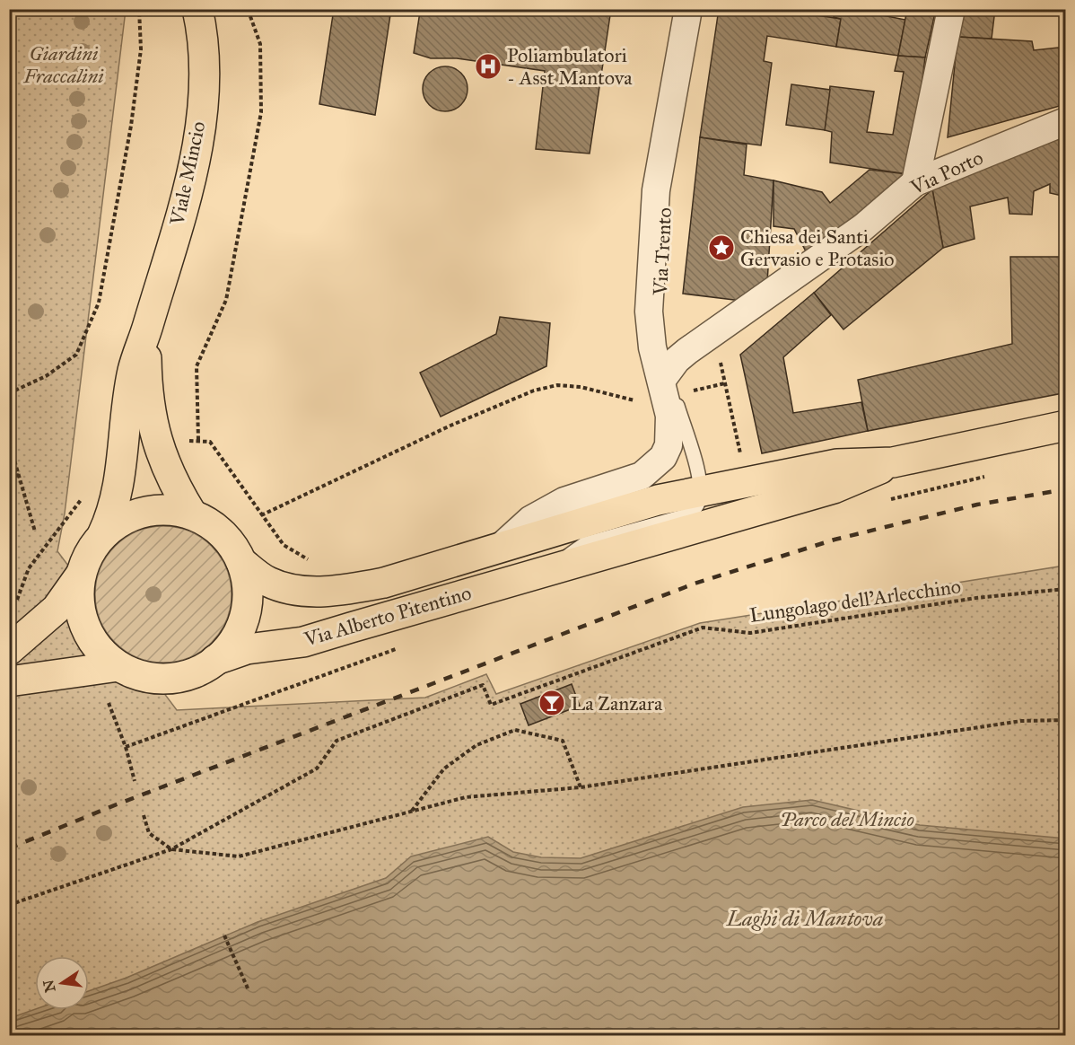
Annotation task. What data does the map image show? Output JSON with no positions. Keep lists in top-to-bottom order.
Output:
{
  "streets": {
    "main road": ["Viale Mincio", "Via Alberto Pitentino"],
    "street": ["Via Porto", "Via Trento"],
    "path": ["Lungolago dell'Arlecchino"]
  },
  "crossings": [
    ["Via Porto", "Via Trento"],
    ["Viale Mincio", "Via Alberto Pitentino"],
    ["Via Trento", "Via Alberto Pitentino"]
  ],
  "water": ["Laghi di Mantova"],
  "parks": ["Giardini Fraccalini", "Parco del Mincio"],
  "places": {
    "hospital": ["Poliambulatori - Asst Mantova"],
    "place": ["Chiesa dei Santi Gervasio e Protasio"],
    "bar": ["La Zanzara"]
  },
  "north": "left"
}
